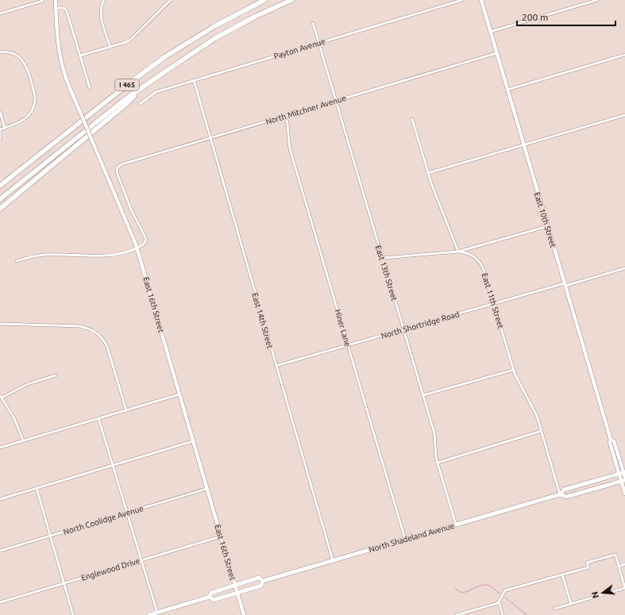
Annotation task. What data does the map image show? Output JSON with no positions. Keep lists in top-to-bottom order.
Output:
{
  "streets": {
    "highway": ["I 465"],
    "main road": ["North Shadeland Avenue"],
    "street": [
      "Payton Avenue",
      "North Mitchner Avenue",
      "East 10th Street",
      "East 13th Street",
      "East 11th Street",
      "East 16th Street",
      "East 14th Street",
      "North Shortridge Road",
      "Hiner Lane",
      "North Coolidge Avenue",
      "Englewood Drive"
    ]
  },
  "crossings": [
    ["Payton Avenue", "East 13th Street"],
    ["Payton Avenue", "East 14th Street"],
    ["North Mitchner Avenue", "East 10th Street"],
    ["North Mitchner Avenue", "East 13th Street"],
    ["North Mitchner Avenue", "East 16th Street"],
    ["North Mitchner Avenue", "East 14th Street"],
    ["North Mitchner Avenue", "Hiner Lane"],
    ["East 10th Street", "North Shortridge Road"],
    ["East 10th Street", "North Shadeland Avenue"],
    ["East 13th Street", "North Shortridge Road"],
    ["East 13th Street", "North Shadeland Avenue"],
    ["East 11th Street", "North Shortridge Road"],
    ["East 11th Street", "North Shadeland Avenue"],
    ["East 16th Street", "North Coolidge Avenue"],
    ["East 16th Street", "North Shadeland Avenue"],
    ["East 16th Street", "Englewood Drive"],
    ["East 14th Street", "North Shortridge Road"],
    ["East 14th Street", "North Shadeland Avenue"],
    ["North Shortridge Road", "Hiner Lane"],
    ["Hiner Lane", "North Shadeland Avenue"]
  ],
  "scale_bar": "200 m",
  "north": "left"
}
